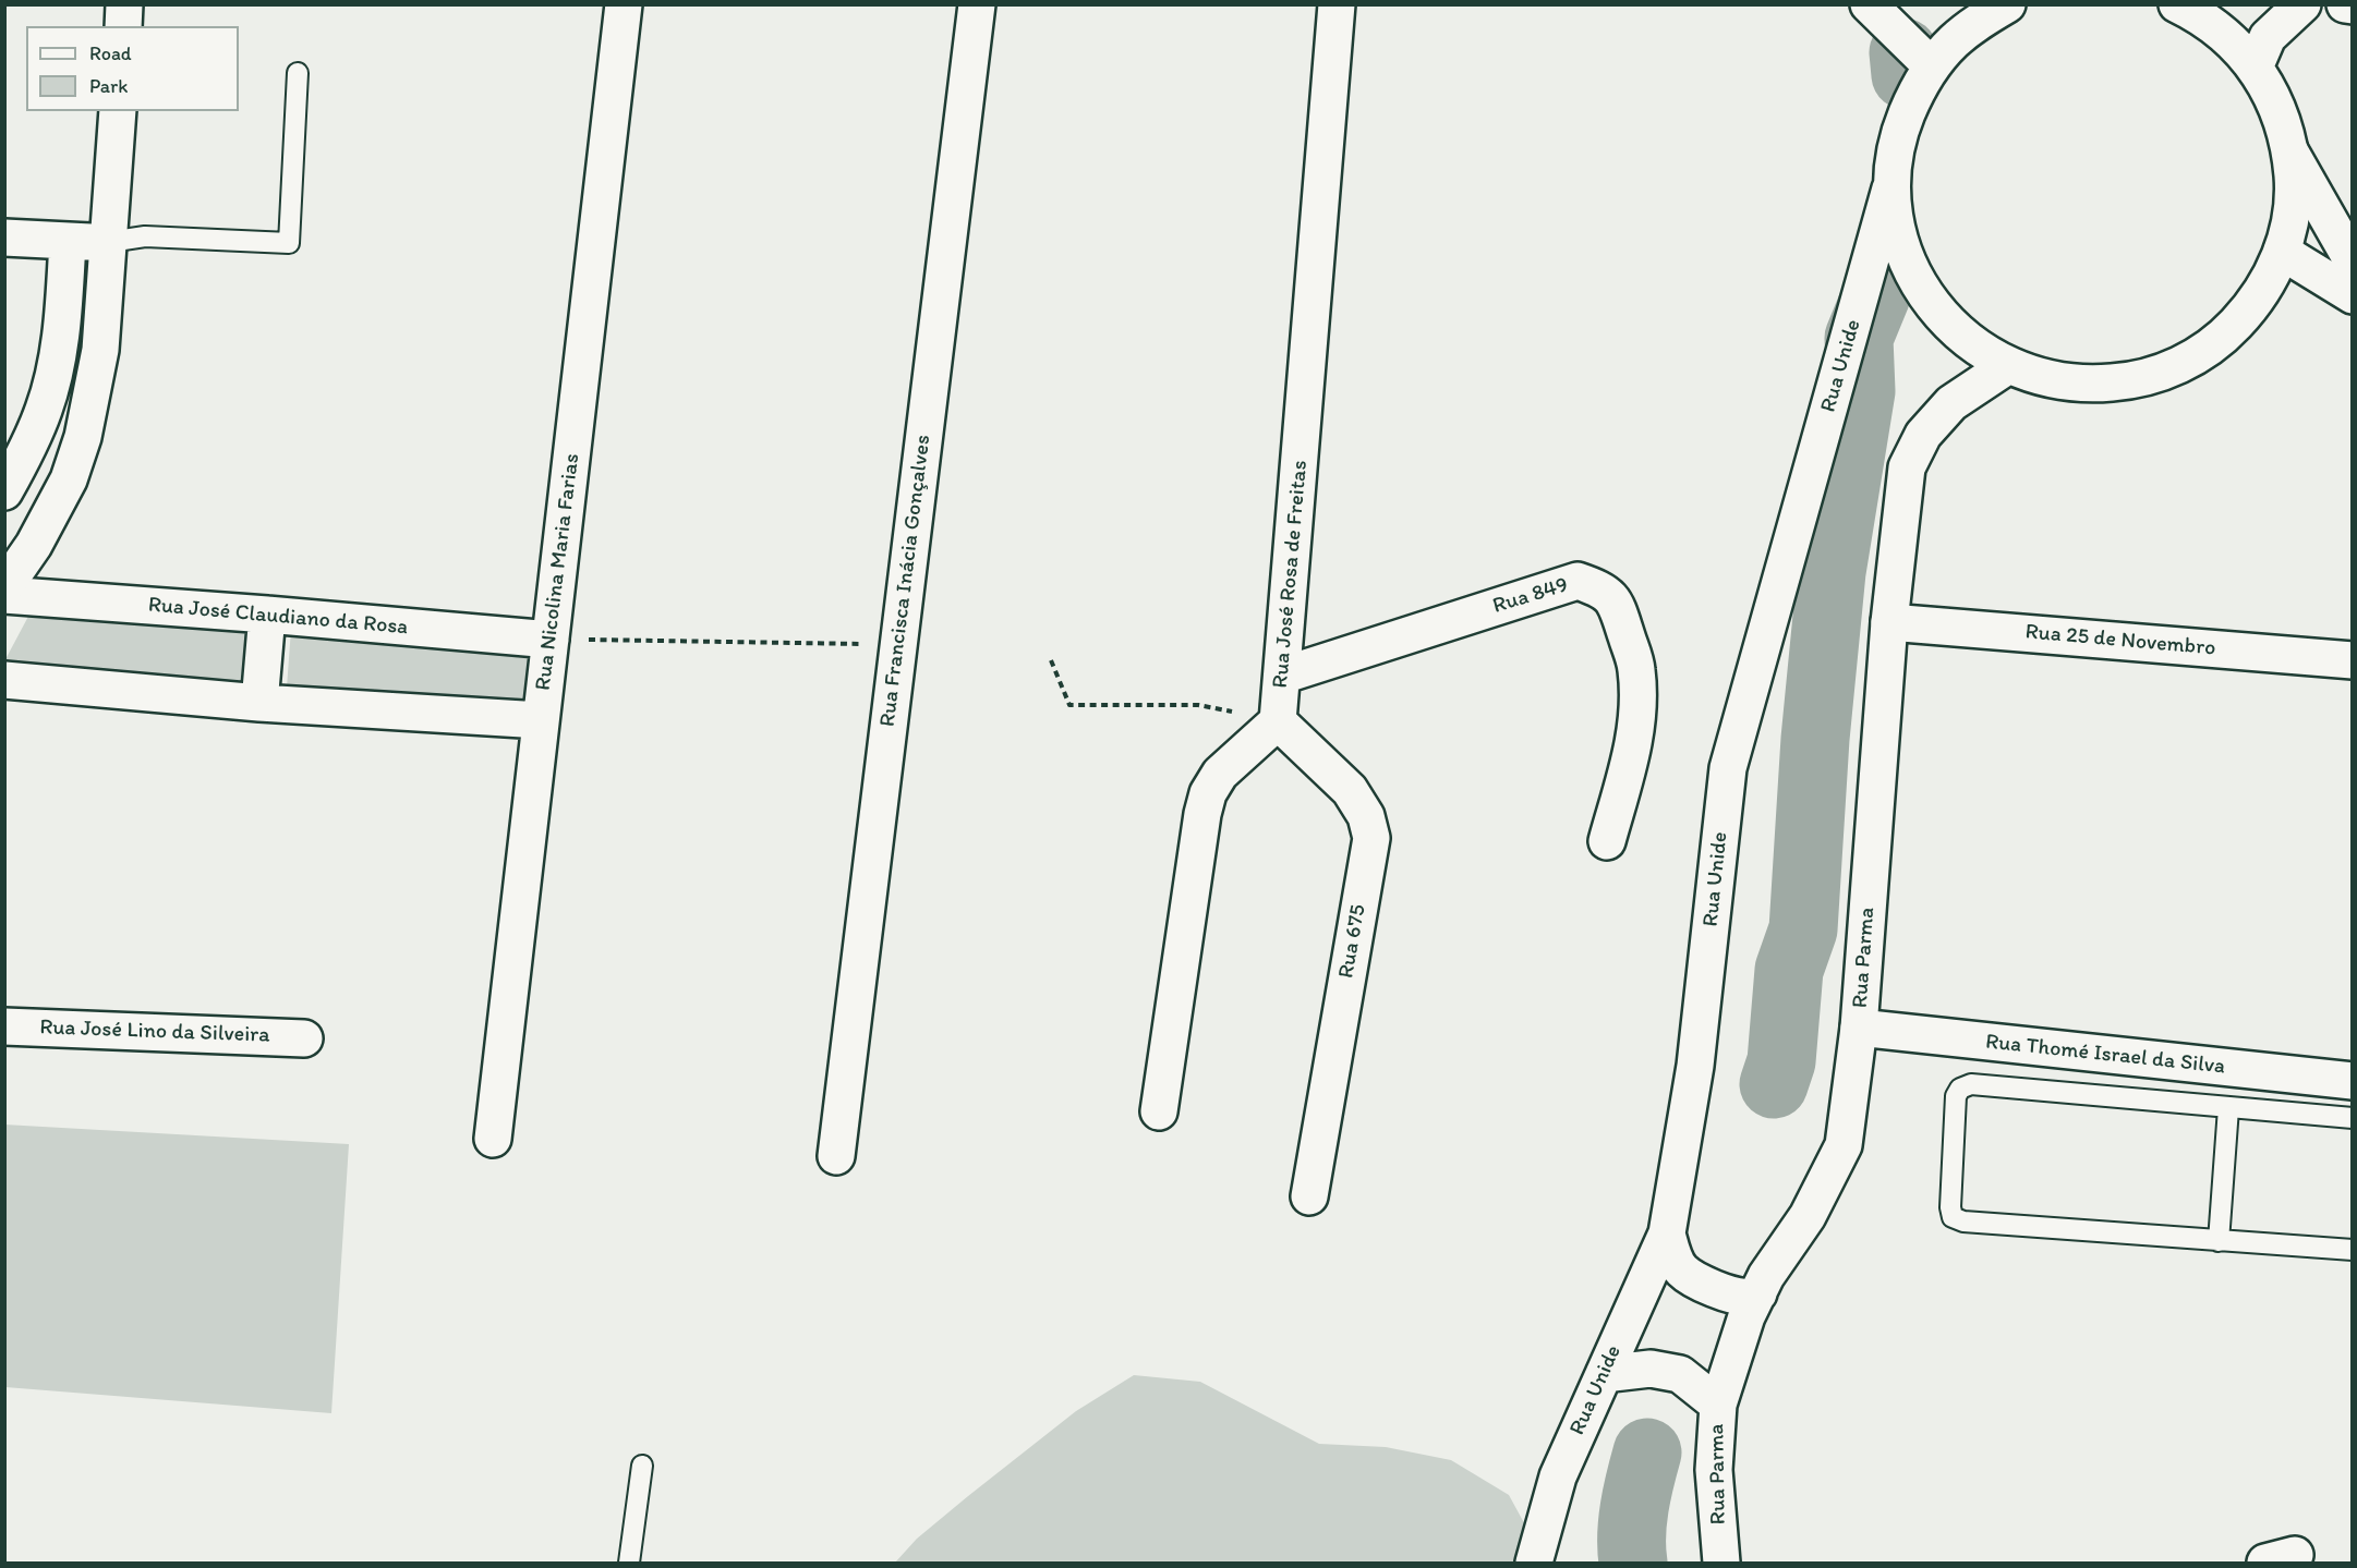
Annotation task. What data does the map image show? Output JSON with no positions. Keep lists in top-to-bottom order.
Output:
{
  "streets": {
    "street": [
      "Rua Unide",
      "Rua Nicolina Maria Farias",
      "Rua José Rosa de Freitas",
      "Rua Francisca Inácia Gonçalves",
      "Rua 849",
      "Rua José Claudiano da Rosa",
      "Rua 25 de Novembro",
      "Rua 675",
      "Rua Parma",
      "Rua José Lino da Silveira",
      "Rua Thomé Israel da Silva"
    ]
  },
  "crossings": [
    ["Rua Nicolina Maria Farias", "Rua José Claudiano da Rosa"],
    ["Rua José Rosa de Freitas", "Rua 849"],
    ["Rua José Rosa de Freitas", "Rua 675"],
    ["Rua 25 de Novembro", "Rua Parma"],
    ["Rua Parma", "Rua Thomé Israel da Silva"]
  ],
  "legend": ["Road", "Park"]
}
